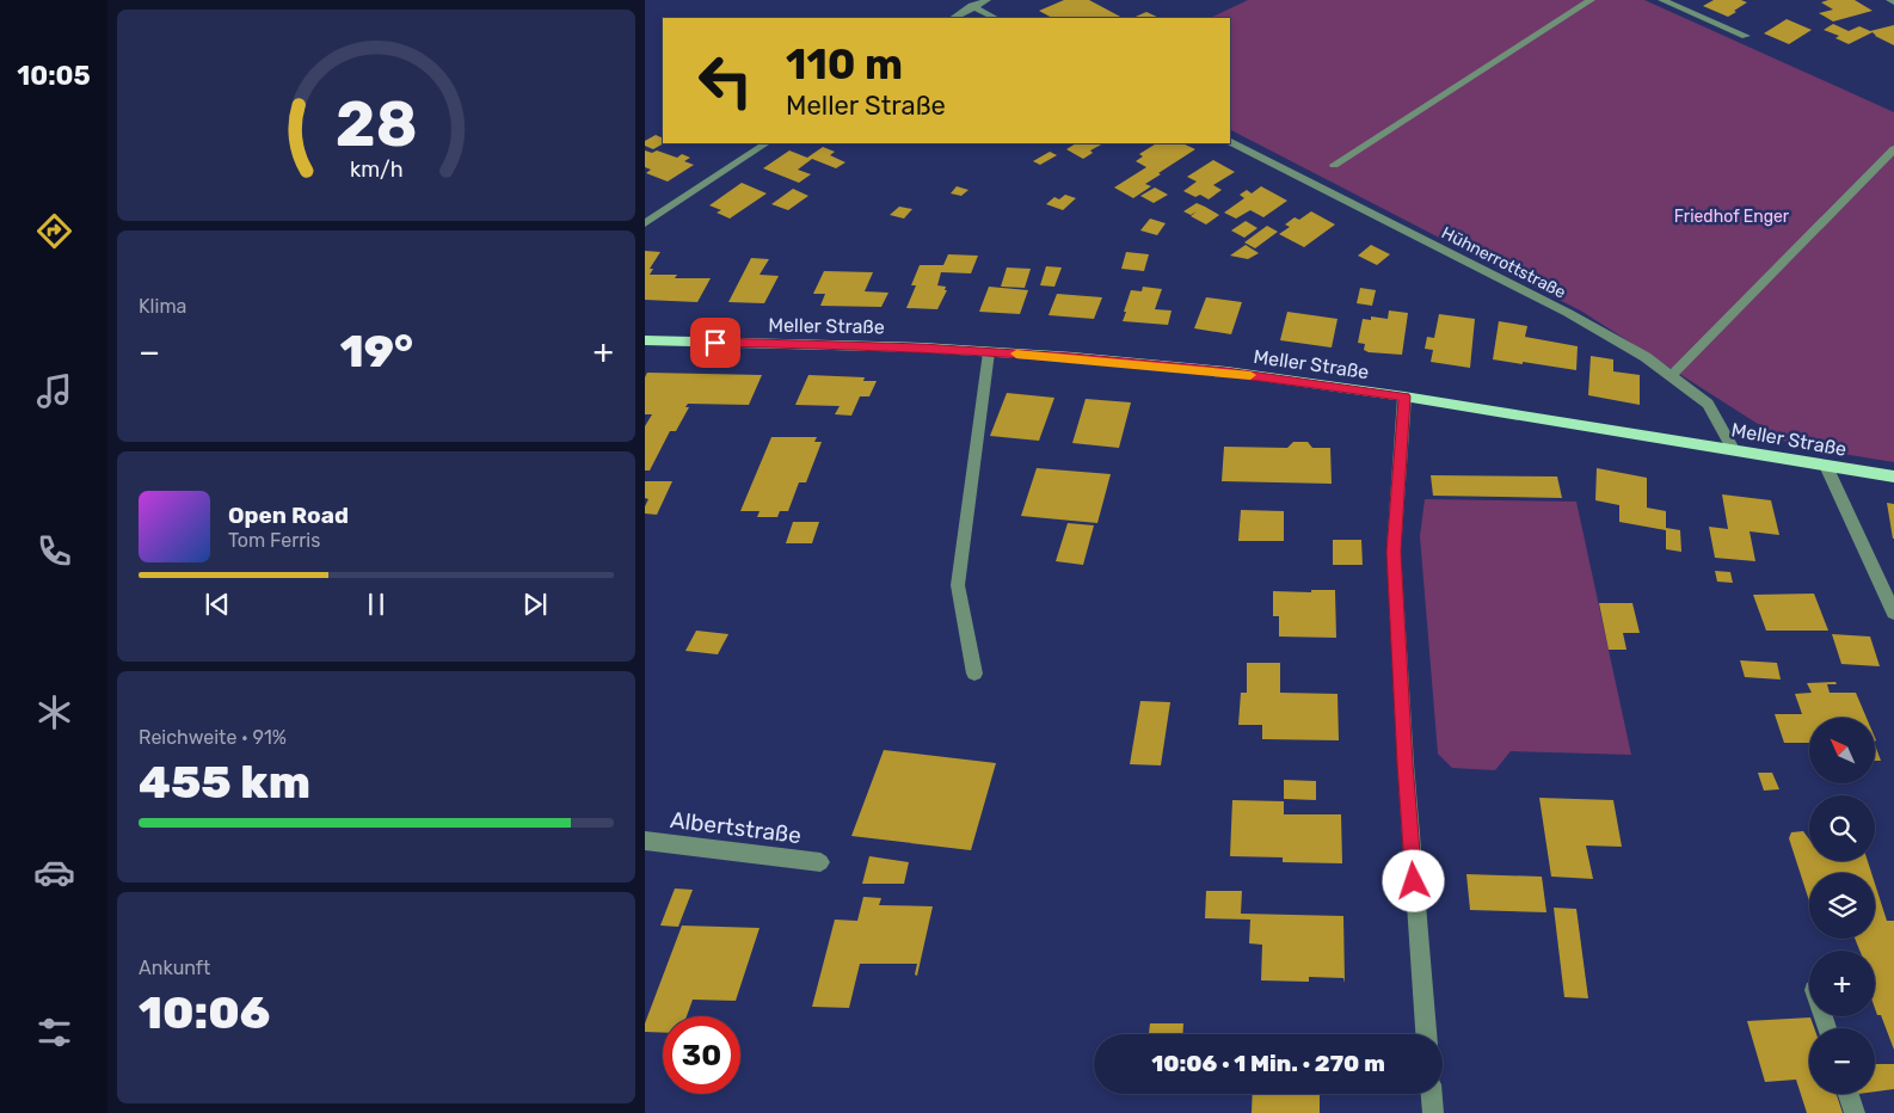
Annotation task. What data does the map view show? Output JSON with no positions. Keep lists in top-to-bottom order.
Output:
{
  "streets": {
    "main road": ["Meller Straße"],
    "street": ["Hühnerrottstraße", "Albertstraße"]
  },
  "crossings": [
    ["Hühnerrottstraße", "Meller Straße"]
  ],
  "parks": ["Friedhof Enger"],
  "north": "top left",
  "page": {
    "tabs": "10:05",
    "turn": ["110 m", "Meller Straße"],
    "tile": [
      "Klima",
      ["Reichweite · 91%", "455 km"],
      ["Ankunft", "10:06"]
    ],
    "heat": ["−", "19°", "+"],
    "song": ["Open Road", "Tom Ferris"],
    "map_buttons": ["+", "−"],
    "limit": "30",
    "trip": "10:06 · 1 Min. · 270 m",
    "gauge": ["28", "km/h"]
  }
}
